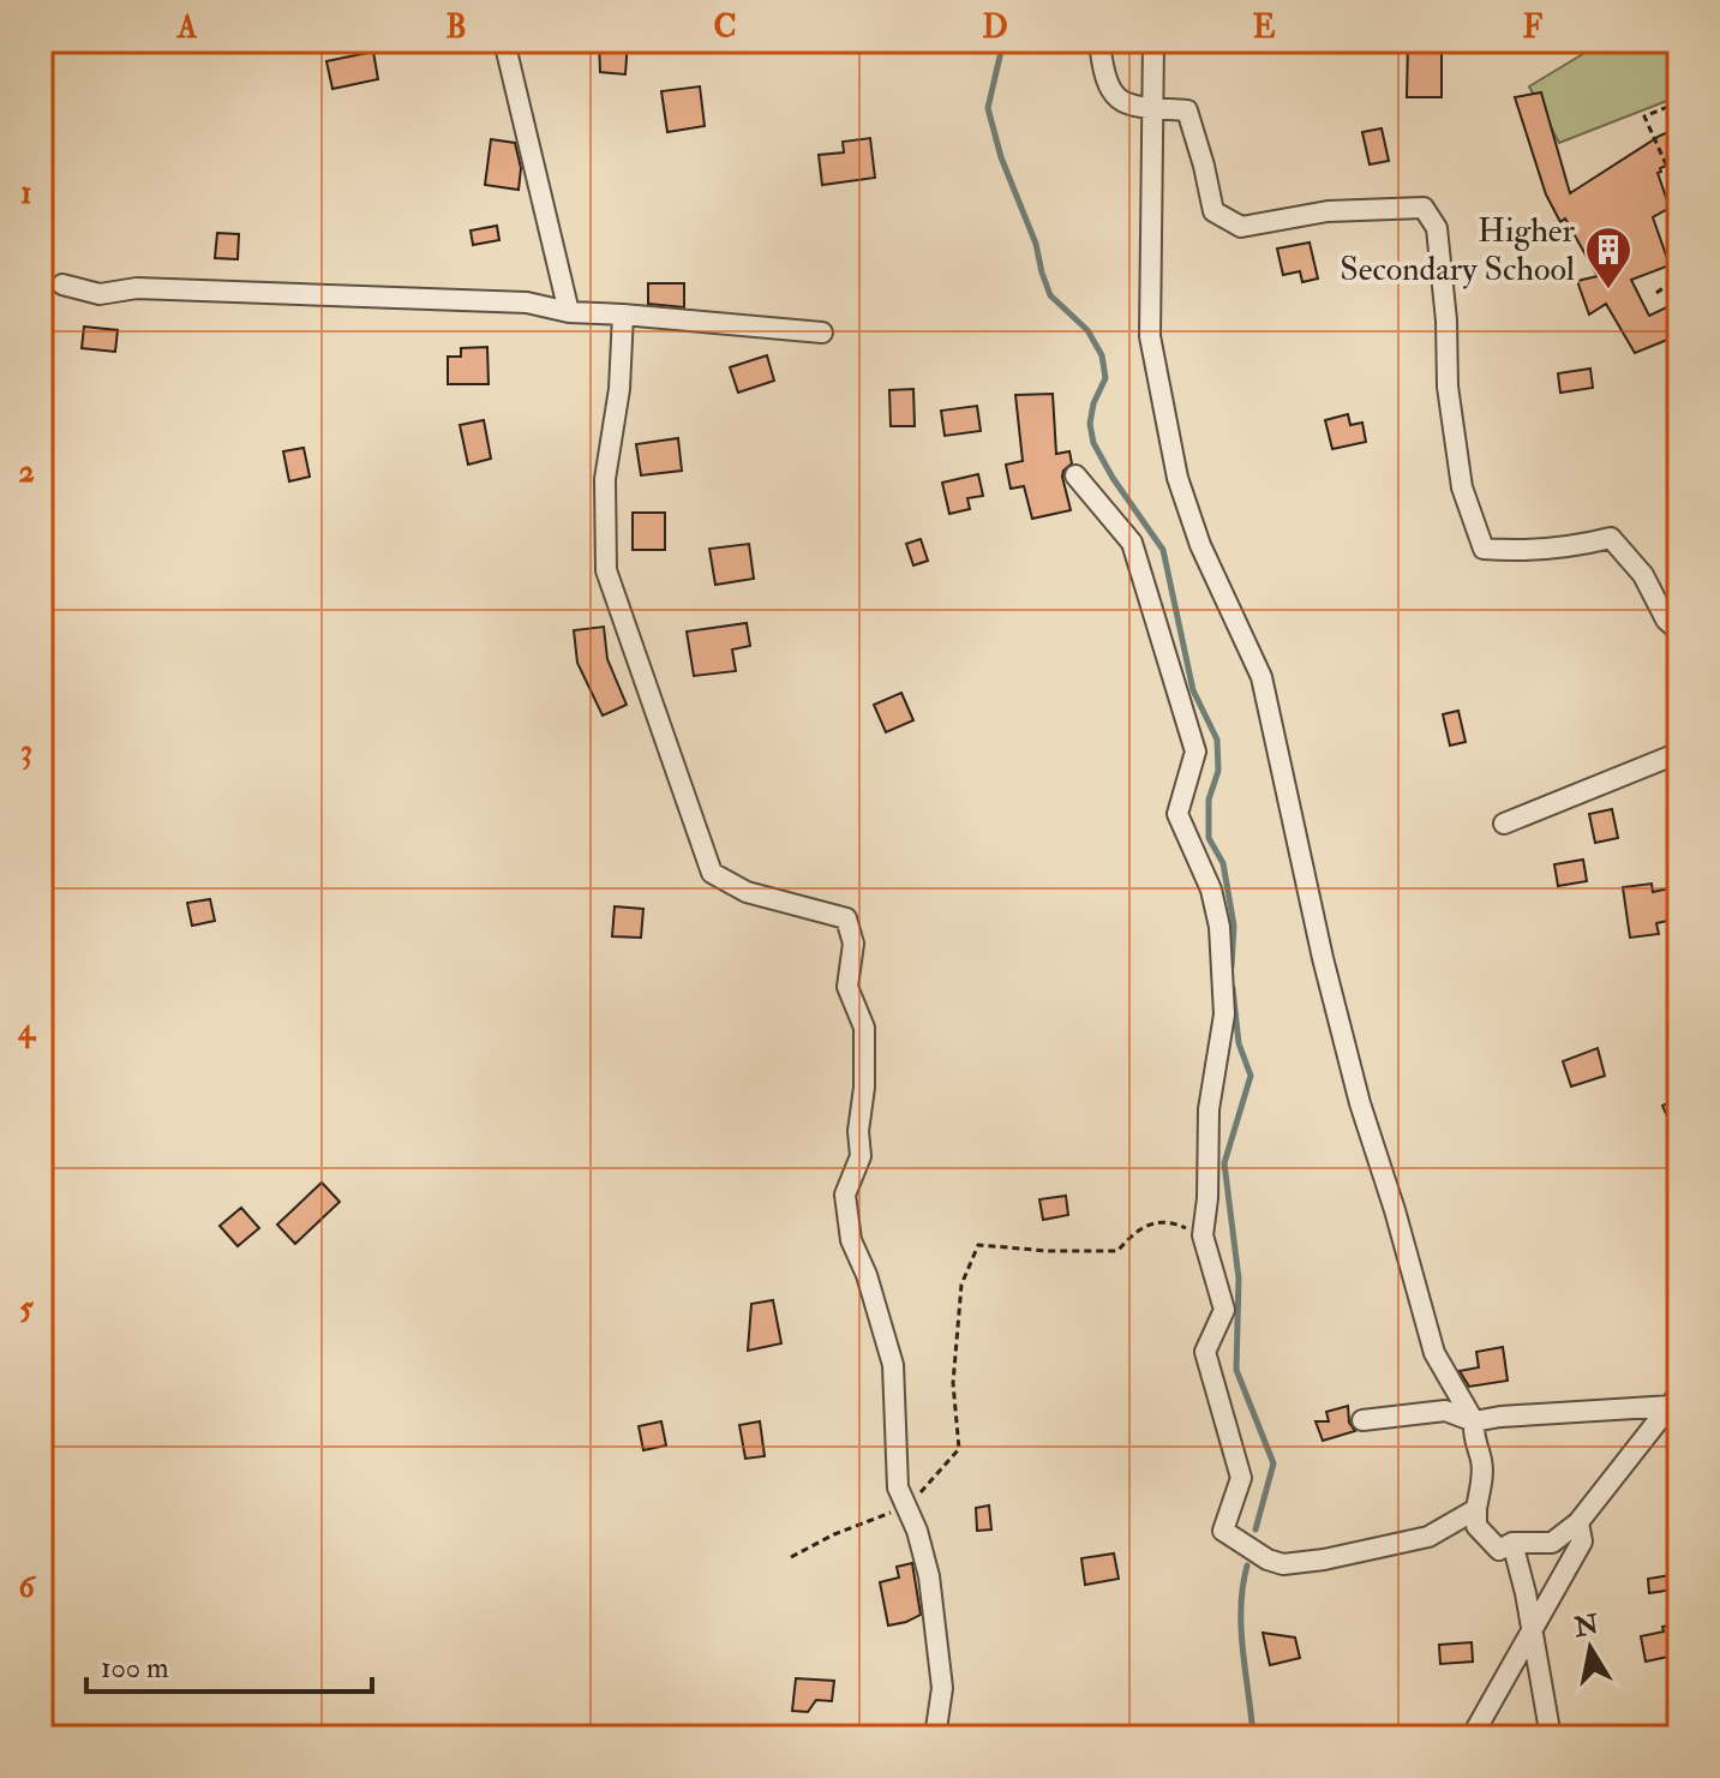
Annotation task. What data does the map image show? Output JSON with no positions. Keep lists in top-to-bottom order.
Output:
{
  "places": {
    "building": ["Higher Secondary School"]
  },
  "scale_bar": "100 m",
  "north": "top",
  "grid": {
    "columns": [
      "A",
      "B",
      "C",
      "D",
      "E",
      "F"
    ],
    "rows": [
      "1",
      "2",
      "3",
      "4",
      "5",
      "6"
    ]
  }
}
